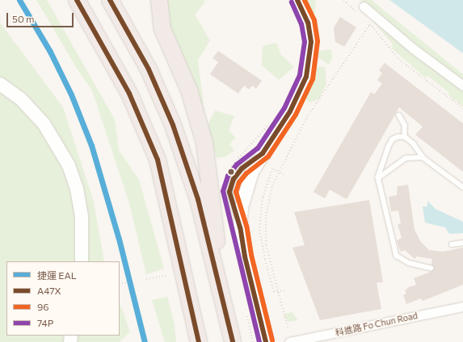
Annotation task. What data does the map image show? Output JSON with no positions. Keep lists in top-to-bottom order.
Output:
{
  "streets": {
    "street": ["科進路 Fo Chun Road"]
  },
  "lines": [
    "metro line EAL",
    "transit line A47X",
    "transit line 96",
    "transit line 74P"
  ],
  "legend": [
    "捷運 EAL",
    "A47X",
    "96",
    "74P"
  ],
  "scale_bar": "50 m"
}
